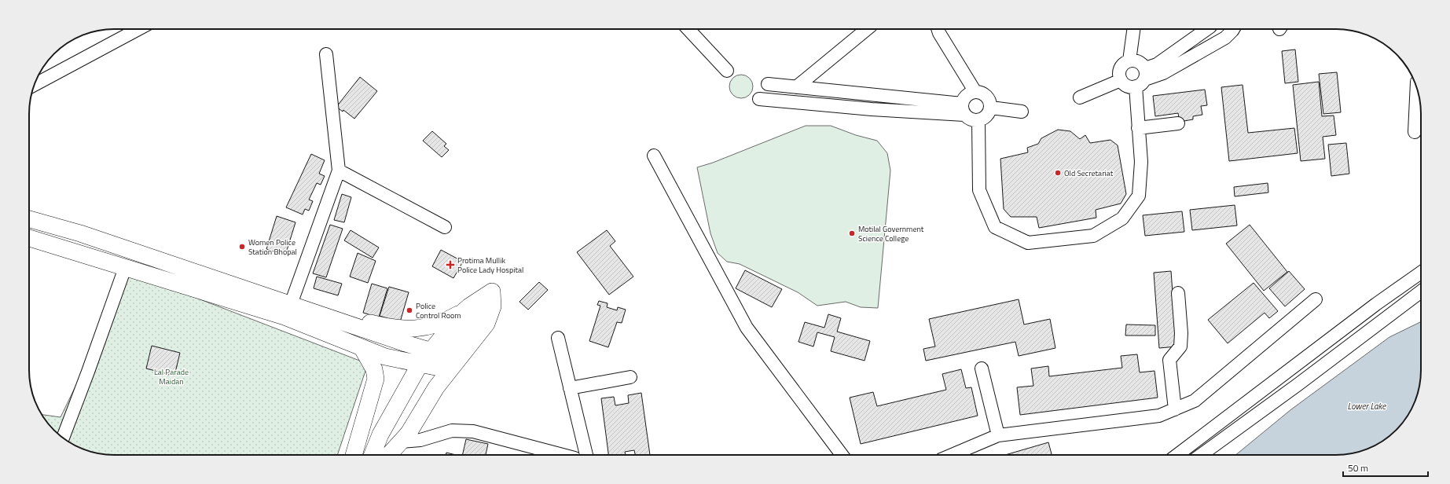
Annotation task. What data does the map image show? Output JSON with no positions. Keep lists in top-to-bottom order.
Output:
{
  "water": ["Lower Lake"],
  "parks": ["Lal Parade Maidan"],
  "places": {
    "other": [
      "Old Secretariat",
      "Motilal Government Science College",
      "Women Police Station Bhopal",
      "Police Control Room"
    ],
    "health": ["Protima Mullik Police Lady Hospital"]
  },
  "scale_bar": "50 m"
}
